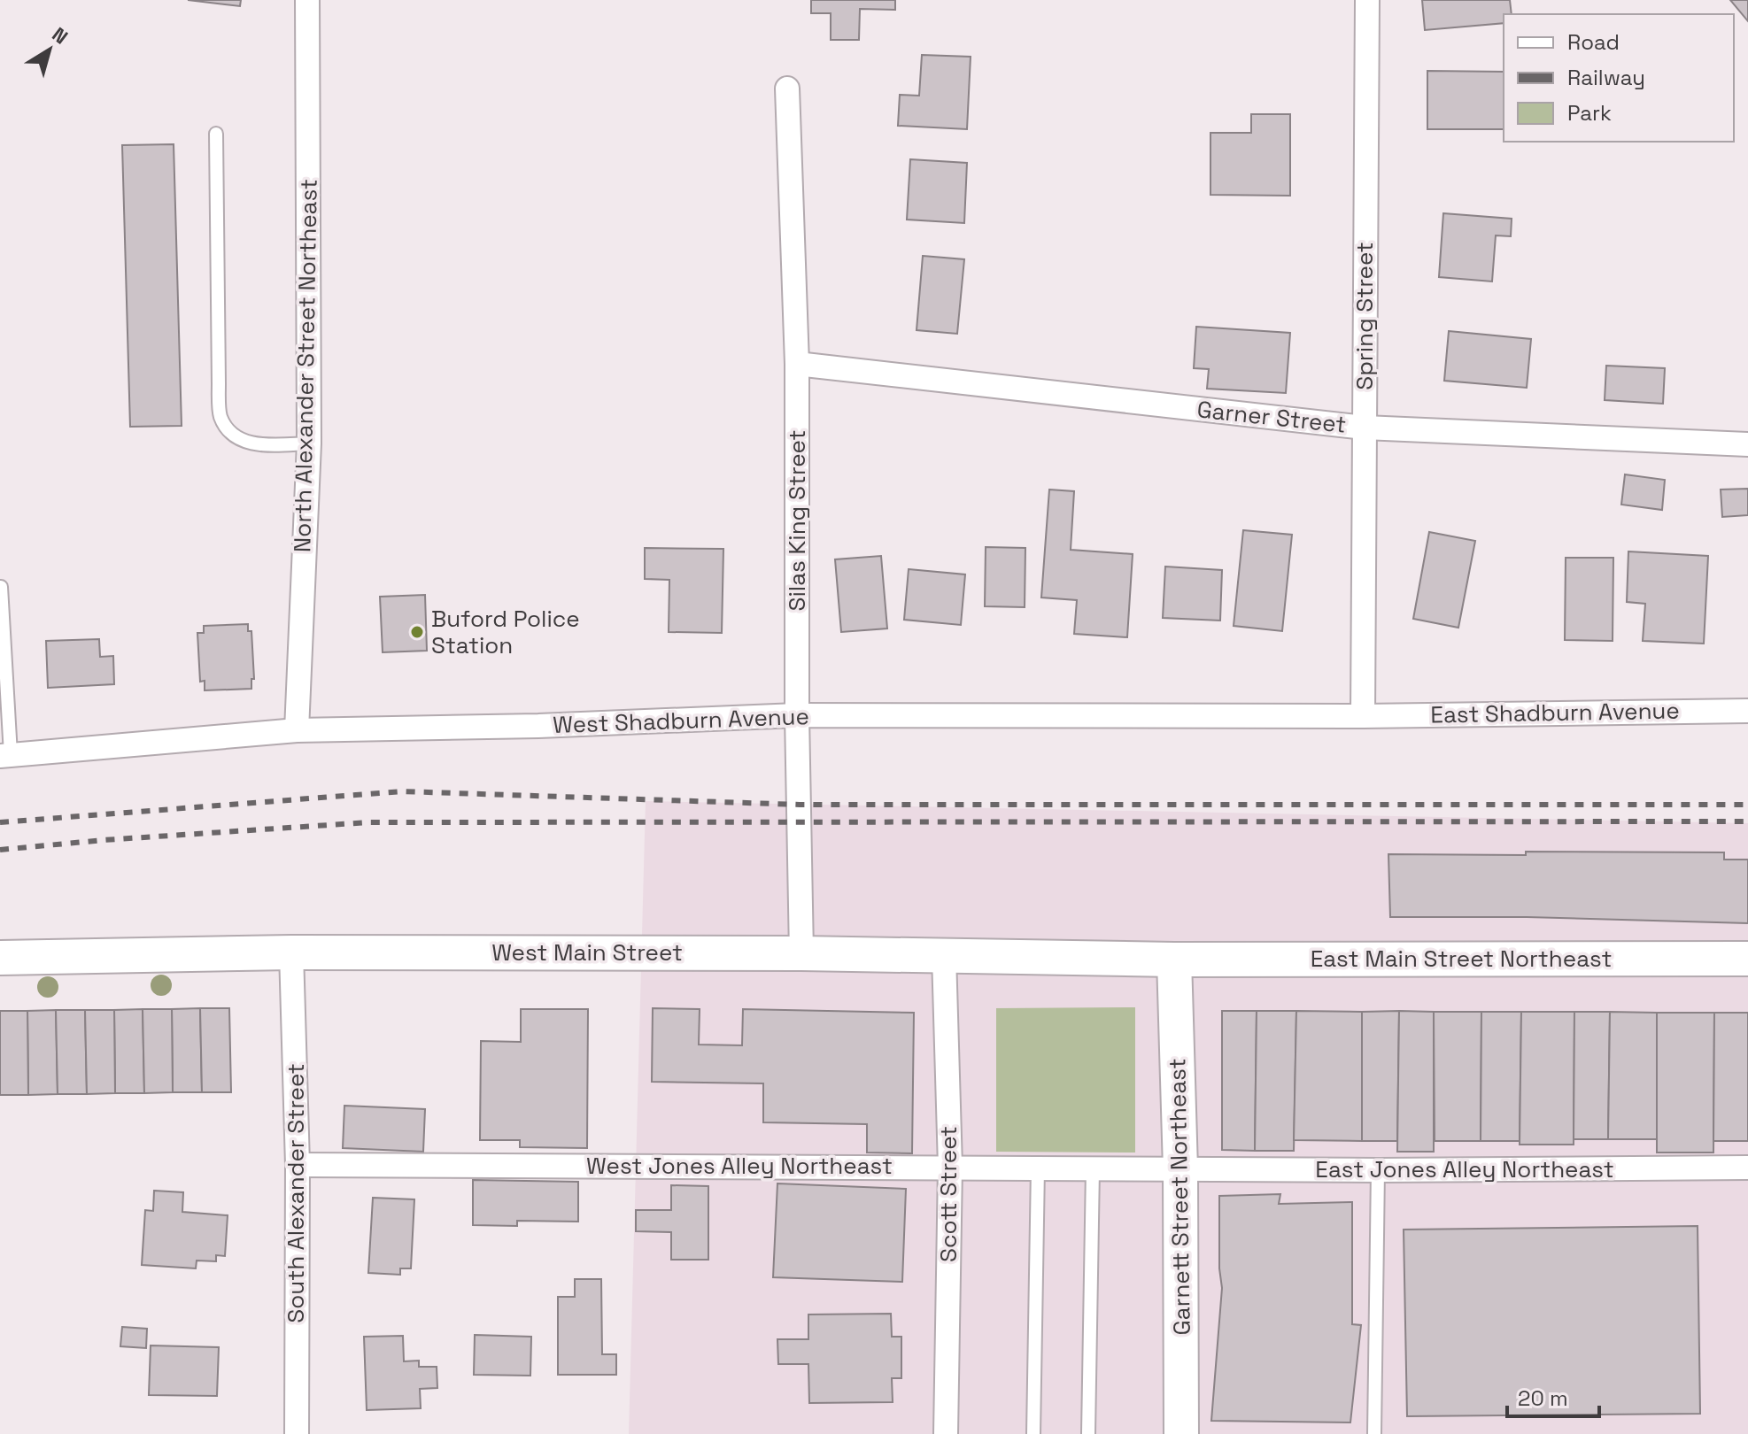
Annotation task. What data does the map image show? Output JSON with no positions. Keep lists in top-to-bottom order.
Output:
{
  "streets": {
    "street": [
      "Spring Street",
      "North Alexander Street Northeast",
      "Garner Street",
      "Silas King Street",
      "East Shadburn Avenue",
      "West Shadburn Avenue",
      "West Main Street",
      "East Main Street Northeast",
      "West Jones Alley Northeast",
      "East Jones Alley Northeast",
      "South Alexander Street",
      "Scott Street",
      "Garnett Street Northeast"
    ]
  },
  "crossings": [
    ["Spring Street", "Garner Street"],
    ["Spring Street", "East Shadburn Avenue"],
    ["Spring Street", "West Shadburn Avenue"],
    ["North Alexander Street Northeast", "West Shadburn Avenue"],
    ["Garner Street", "Silas King Street"],
    ["Silas King Street", "West Shadburn Avenue"],
    ["Silas King Street", "West Main Street"],
    ["East Shadburn Avenue", "West Shadburn Avenue"],
    ["West Main Street", "East Main Street Northeast"],
    ["West Main Street", "South Alexander Street"],
    ["West Main Street", "Scott Street"],
    ["West Main Street", "Garnett Street Northeast"],
    ["East Main Street Northeast", "Garnett Street Northeast"],
    ["West Jones Alley Northeast", "East Jones Alley Northeast"],
    ["West Jones Alley Northeast", "South Alexander Street"],
    ["West Jones Alley Northeast", "Scott Street"],
    ["West Jones Alley Northeast", "Garnett Street Northeast"],
    ["East Jones Alley Northeast", "Garnett Street Northeast"]
  ],
  "places": ["Buford Police Station"],
  "legend": ["Road", "Railway", "Park"],
  "scale_bar": "20 m",
  "north": "top right"
}
